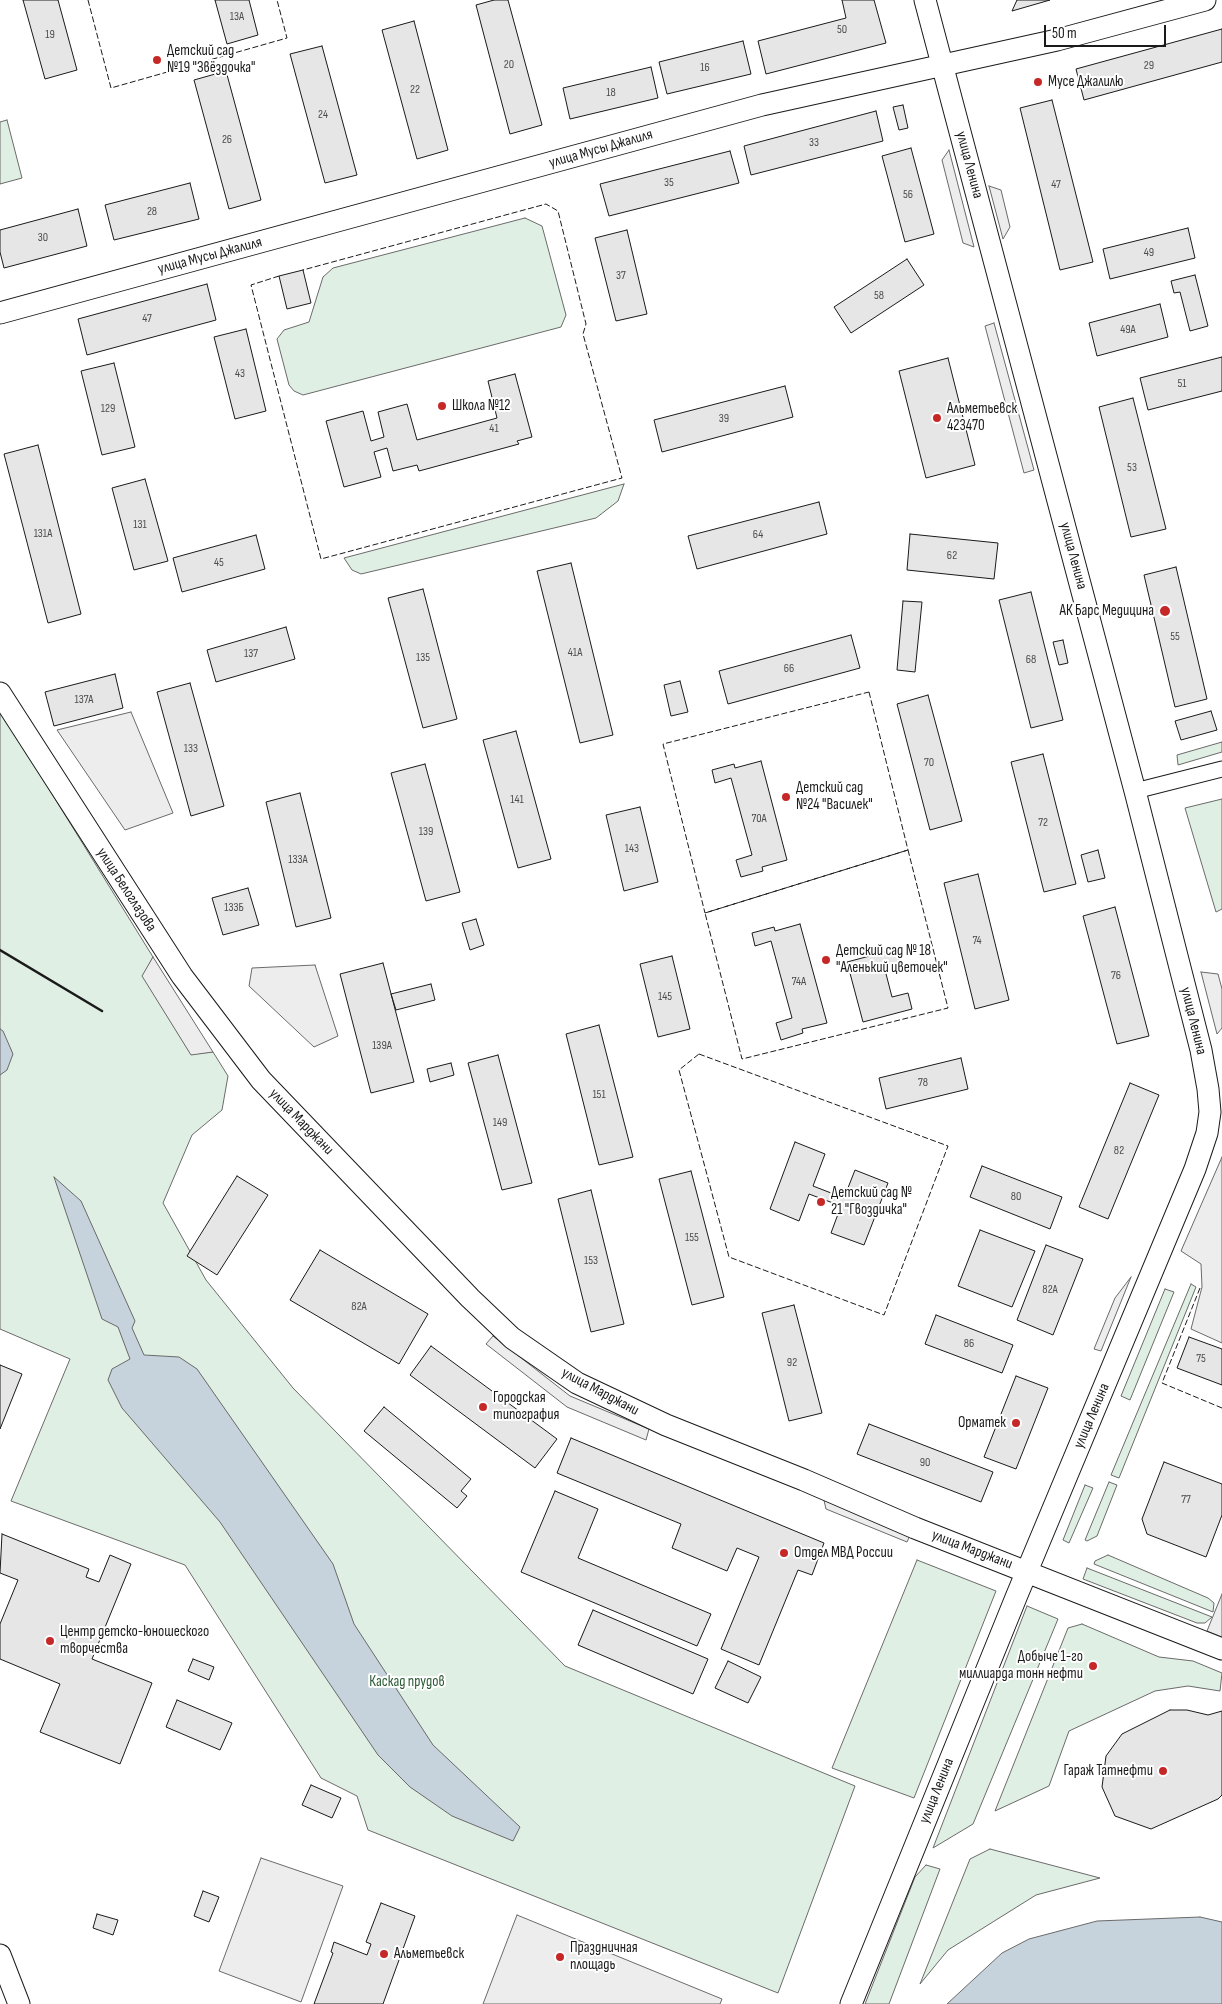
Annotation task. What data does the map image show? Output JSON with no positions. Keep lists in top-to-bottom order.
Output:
{
  "streets": {
    "street": [
      "улица Мусы Джалиля",
      "улица Ленина",
      "улица Белоглазова",
      "улица Марджани"
    ]
  },
  "crossings": [
    ["улица Мусы Джалиля", "улица Ленина"],
    ["улица Ленина", "улица Марджани"],
    ["улица Белоглазова", "улица Марджани"]
  ],
  "parks": ["Каскад прудов"],
  "places": [
    "Детский сад №19 \"Звёздочка\"",
    "Мусе Джалилю",
    "Школа №12",
    "Альметьевск 423470",
    "АК Барс Медицина",
    "Детский сад №24 \"Василек\"",
    "Детский сад № 18 \"Аленький цветочек\"",
    "Детский сад № 21 \"Гвоздичка\"",
    "Городская типография",
    "Орматек",
    "Отдел МВД России",
    "Центр детско-юношеского творчества",
    "Добыче 1-го миллиарда тонн нефти",
    "Гараж Татнефти",
    "Альметьевск",
    "Праздничная площадь"
  ],
  "house_numbers": [
    "13А",
    "50",
    "19",
    "20",
    "29",
    "16",
    "22",
    "18",
    "24",
    "26",
    "33",
    "35",
    "47",
    "56",
    "28",
    "30",
    "49",
    "37",
    "58",
    "47",
    "49А",
    "43",
    "51",
    "129",
    "39",
    "41",
    "53",
    "131",
    "131А",
    "64",
    "62",
    "45",
    "55",
    "41А",
    "137",
    "135",
    "68",
    "66",
    "137А",
    "133",
    "70",
    "141",
    "70А",
    "72",
    "139",
    "143",
    "133А",
    "133Б",
    "74",
    "76",
    "74А",
    "145",
    "139А",
    "78",
    "151",
    "149",
    "82",
    "80",
    "155",
    "153",
    "82А",
    "82А",
    "86",
    "75",
    "92",
    "90",
    "77"
  ],
  "scale_bar": "50 m"
}
